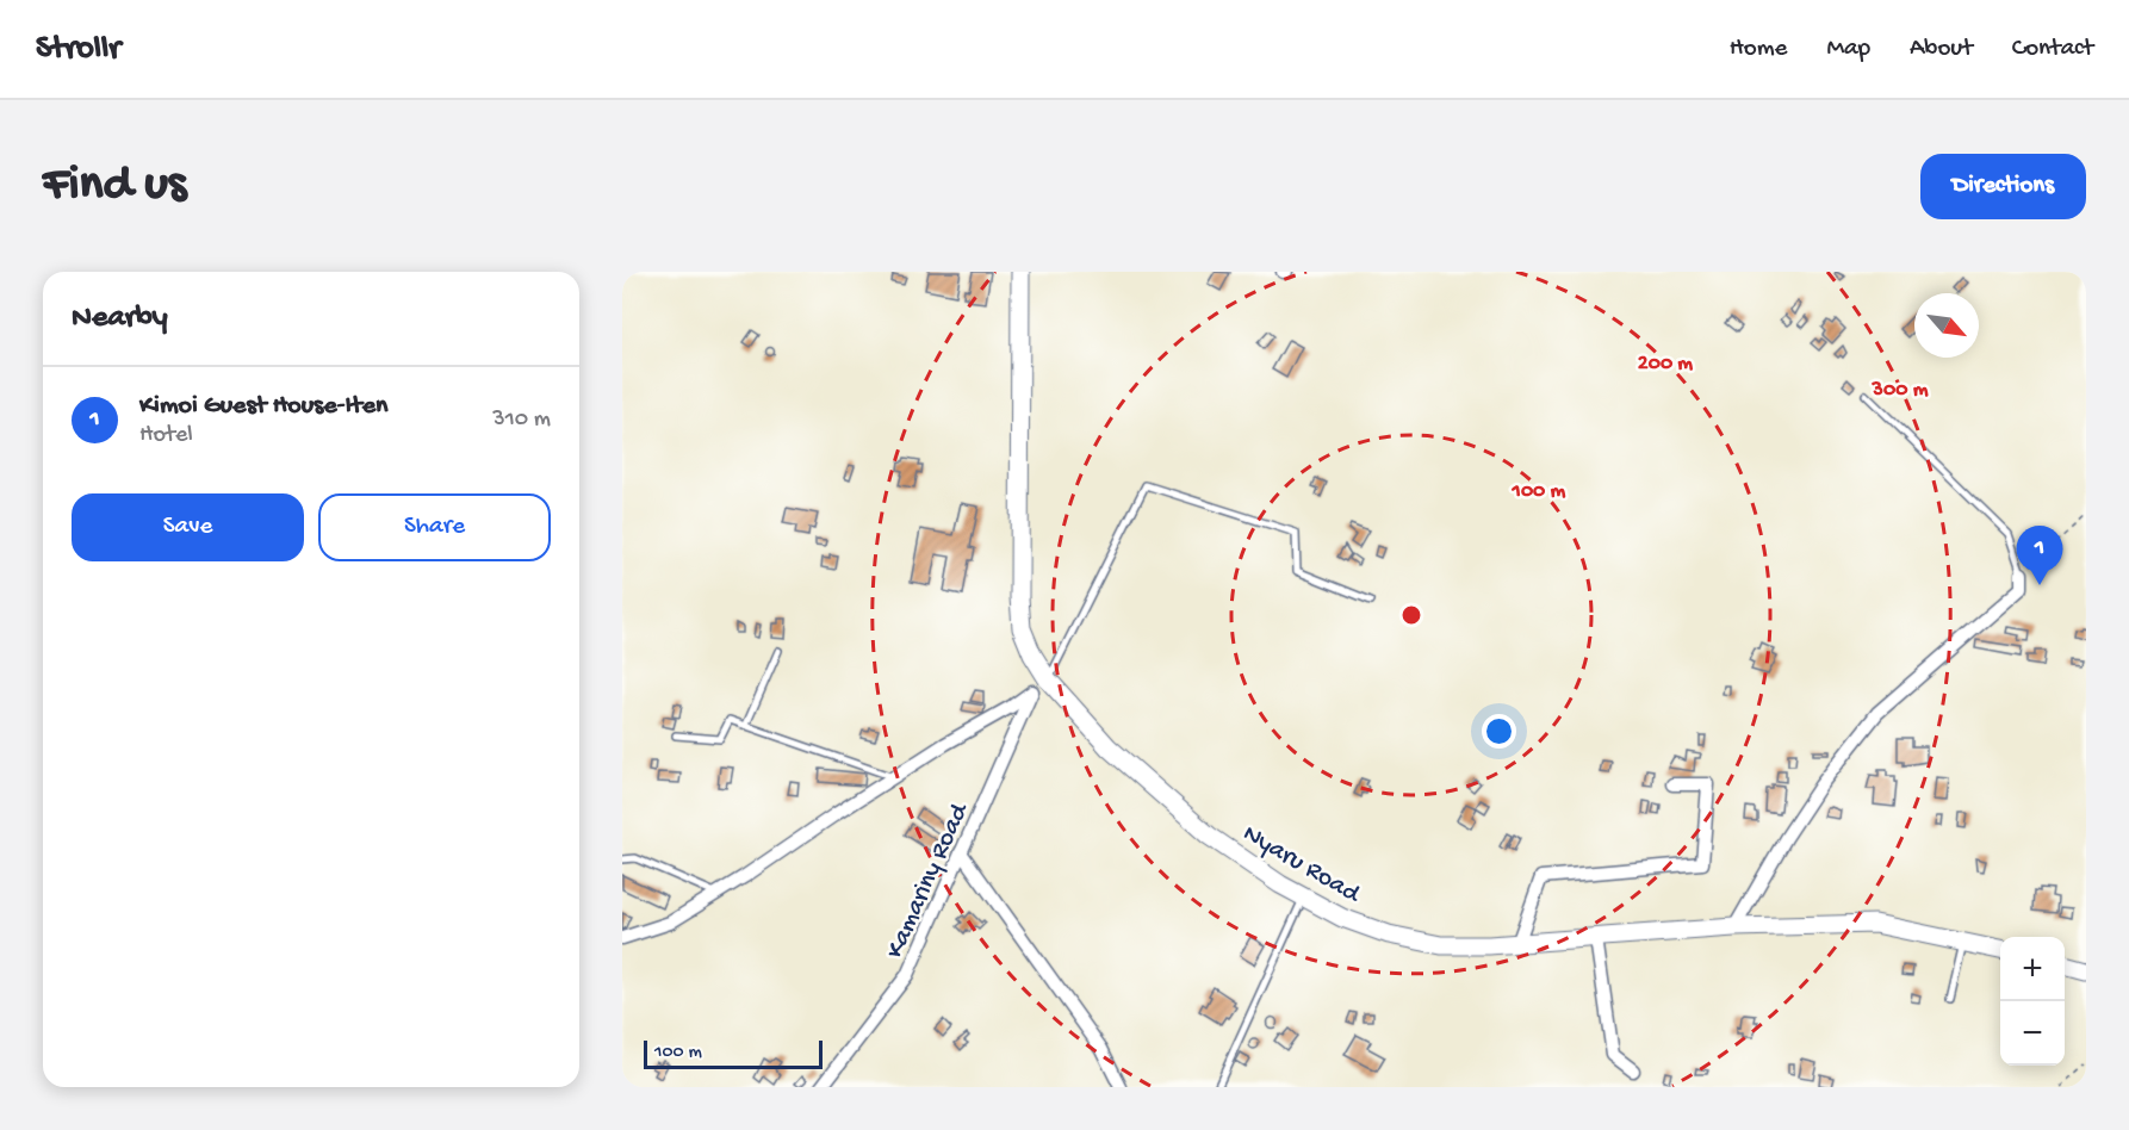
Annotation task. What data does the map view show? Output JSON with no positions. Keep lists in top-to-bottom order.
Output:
{
  "streets": {
    "main road": ["Nyaru Road"],
    "street": ["Kamariny Road"]
  },
  "crossings": [
    ["Nyaru Road", "Kamariny Road"]
  ],
  "scale_bar": "100 m",
  "north": "bottom right",
  "page": {
    "header": "Strollr",
    "nav": [
      "Home",
      "Map",
      "About",
      "Contact"
    ],
    "buttons": [
      "Directions",
      ["Save", "Share"]
    ],
    "title": "Find us",
    "heading": "Nearby",
    "list": [
      {
        "mark": "1",
        "name": "Kimoi Guest House-Iten",
        "note": "Hotel",
        "value": "310 m"
      }
    ],
    "pins": "1",
    "map_buttons": ["+", "−"],
    "scale": "100 m"
  },
  "rings": ["200 m", "300 m", "100 m"]
}
